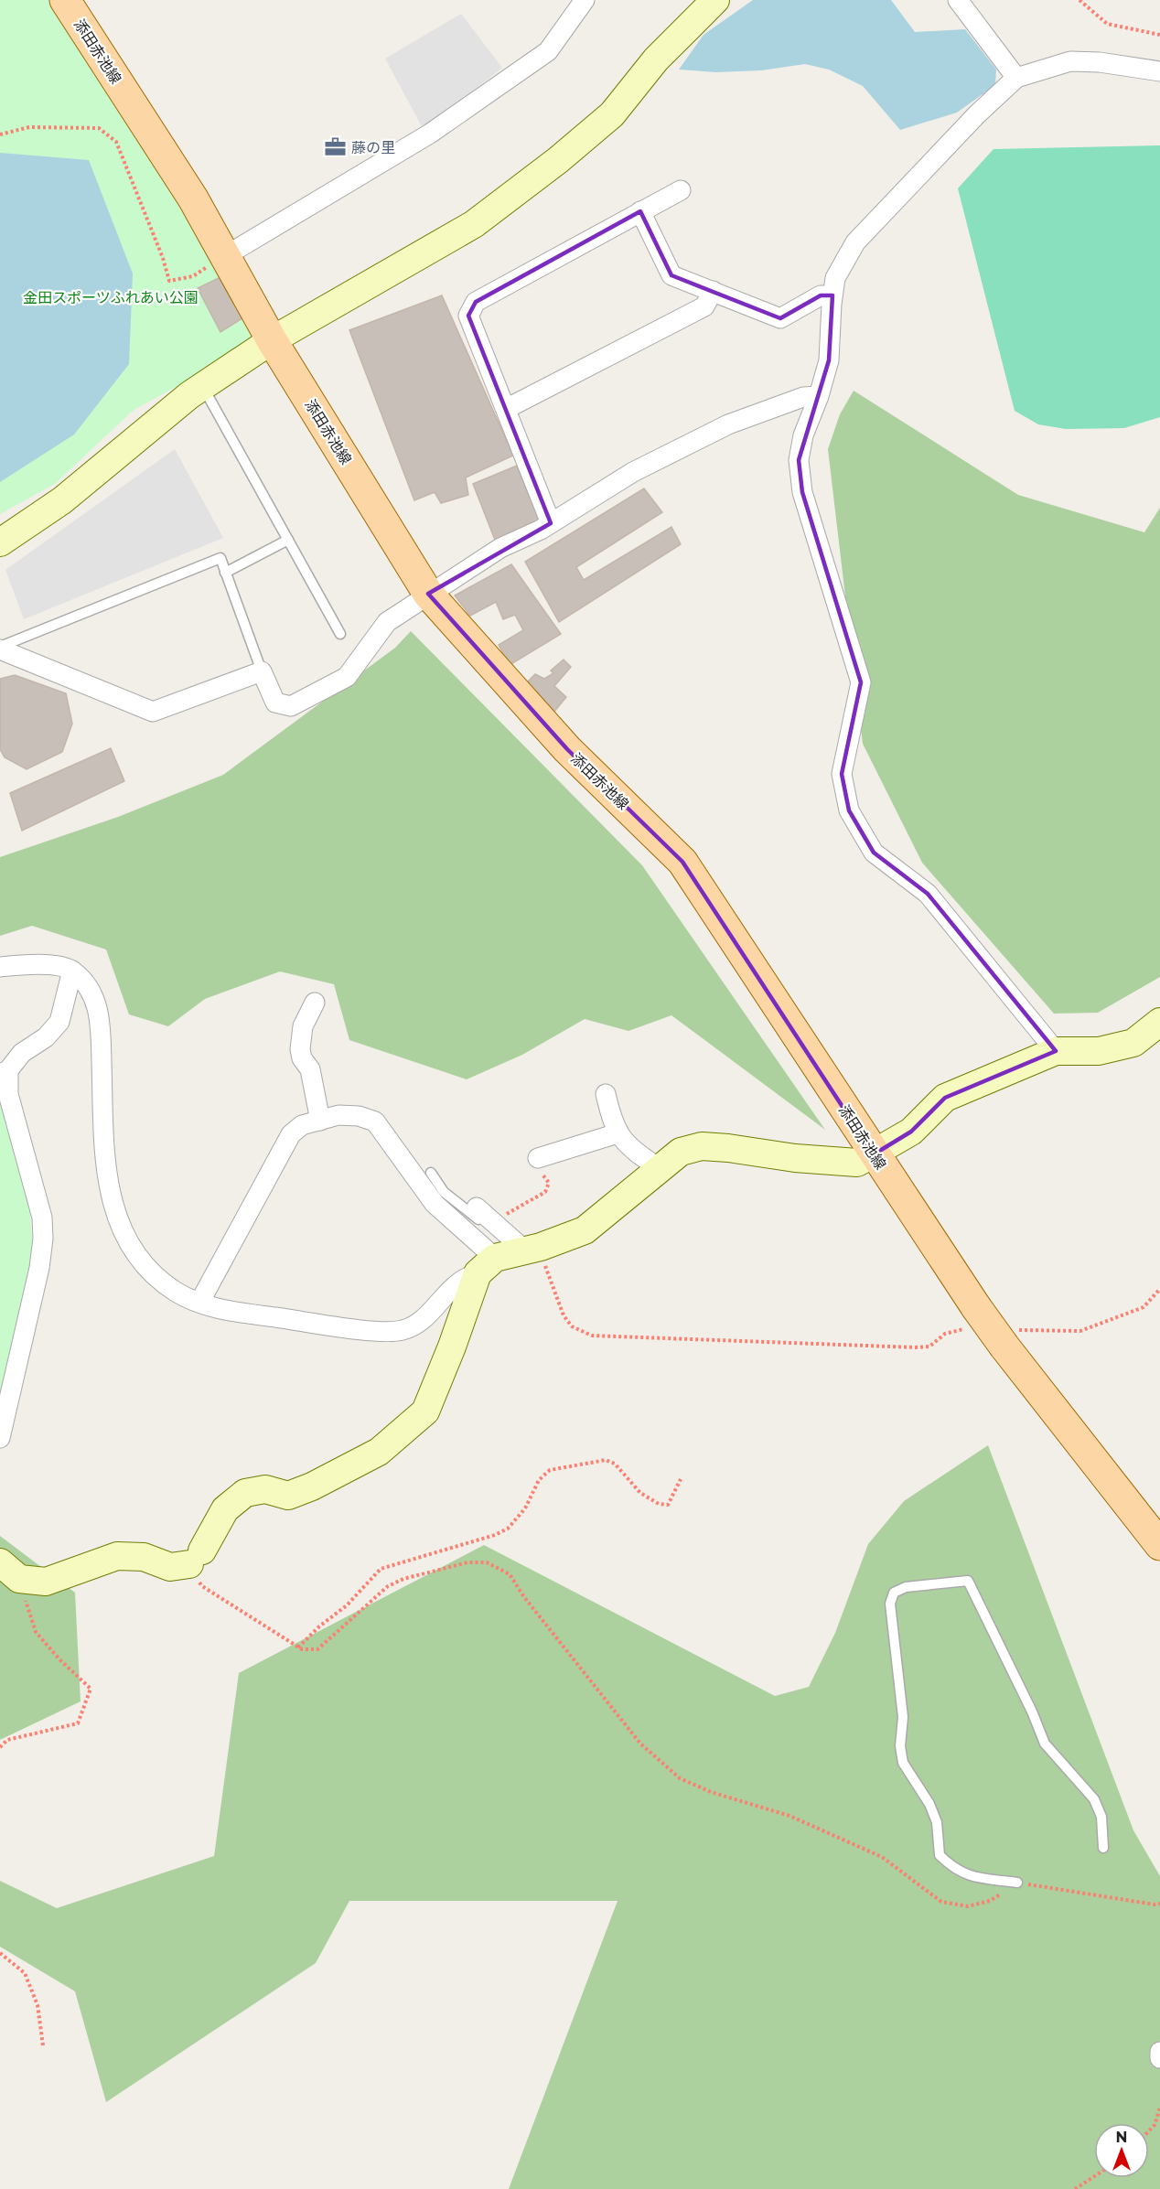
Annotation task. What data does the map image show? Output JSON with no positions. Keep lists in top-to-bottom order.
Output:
{
  "streets": {
    "main road": ["添田赤池線"]
  },
  "parks": ["金田スポーツふれあい公園"],
  "places": {
    "office": ["藤の里"]
  },
  "north": "top"
}
